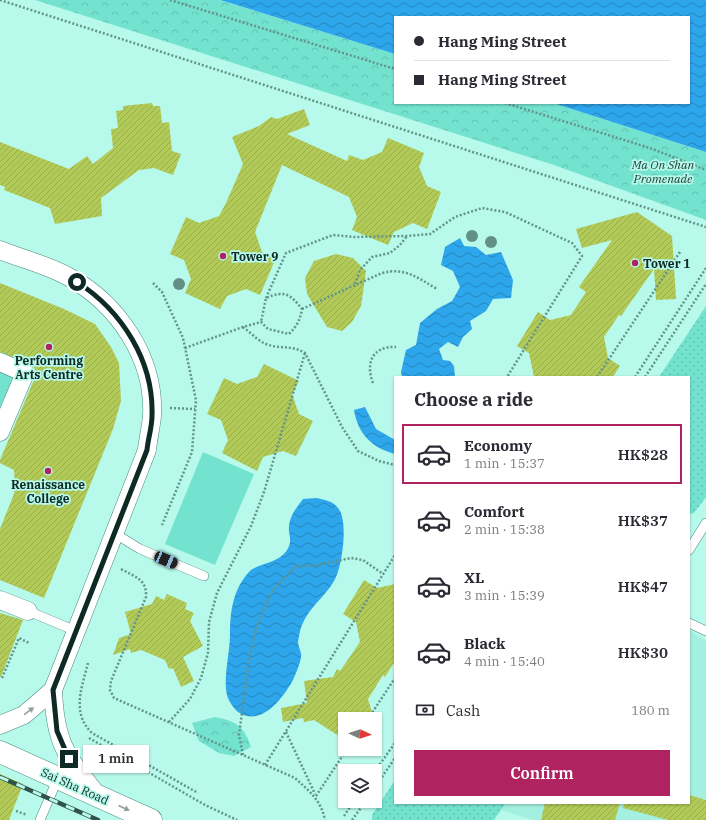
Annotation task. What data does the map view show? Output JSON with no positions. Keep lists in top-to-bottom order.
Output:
{
  "streets": {
    "main road": ["Sai Sha Road"]
  },
  "one_way": ["Sai Sha Road"],
  "parks": ["Ma On Shan Promenade"],
  "places": [
    "Tower 9",
    "Tower 1",
    "Performing Arts Centre",
    "Renaissance College"
  ],
  "north": "right",
  "page": {
    "banner": ["Hang Ming Street", "Hang Ming Street"],
    "heading": "Choose a ride",
    "list": [
      {
        "name": "Economy",
        "note": "1 min · 15:37",
        "value": "HK$28"
      },
      {
        "name": "Comfort",
        "note": "2 min · 15:38",
        "value": "HK$37"
      },
      {
        "name": "XL",
        "note": "3 min · 15:39",
        "value": "HK$47"
      },
      {
        "name": "Black",
        "note": "4 min · 15:40",
        "value": "HK$30"
      }
    ],
    "pay": ["Cash", "180 m"],
    "buttons": "Confirm",
    "bubble": "1 min"
  }
}
